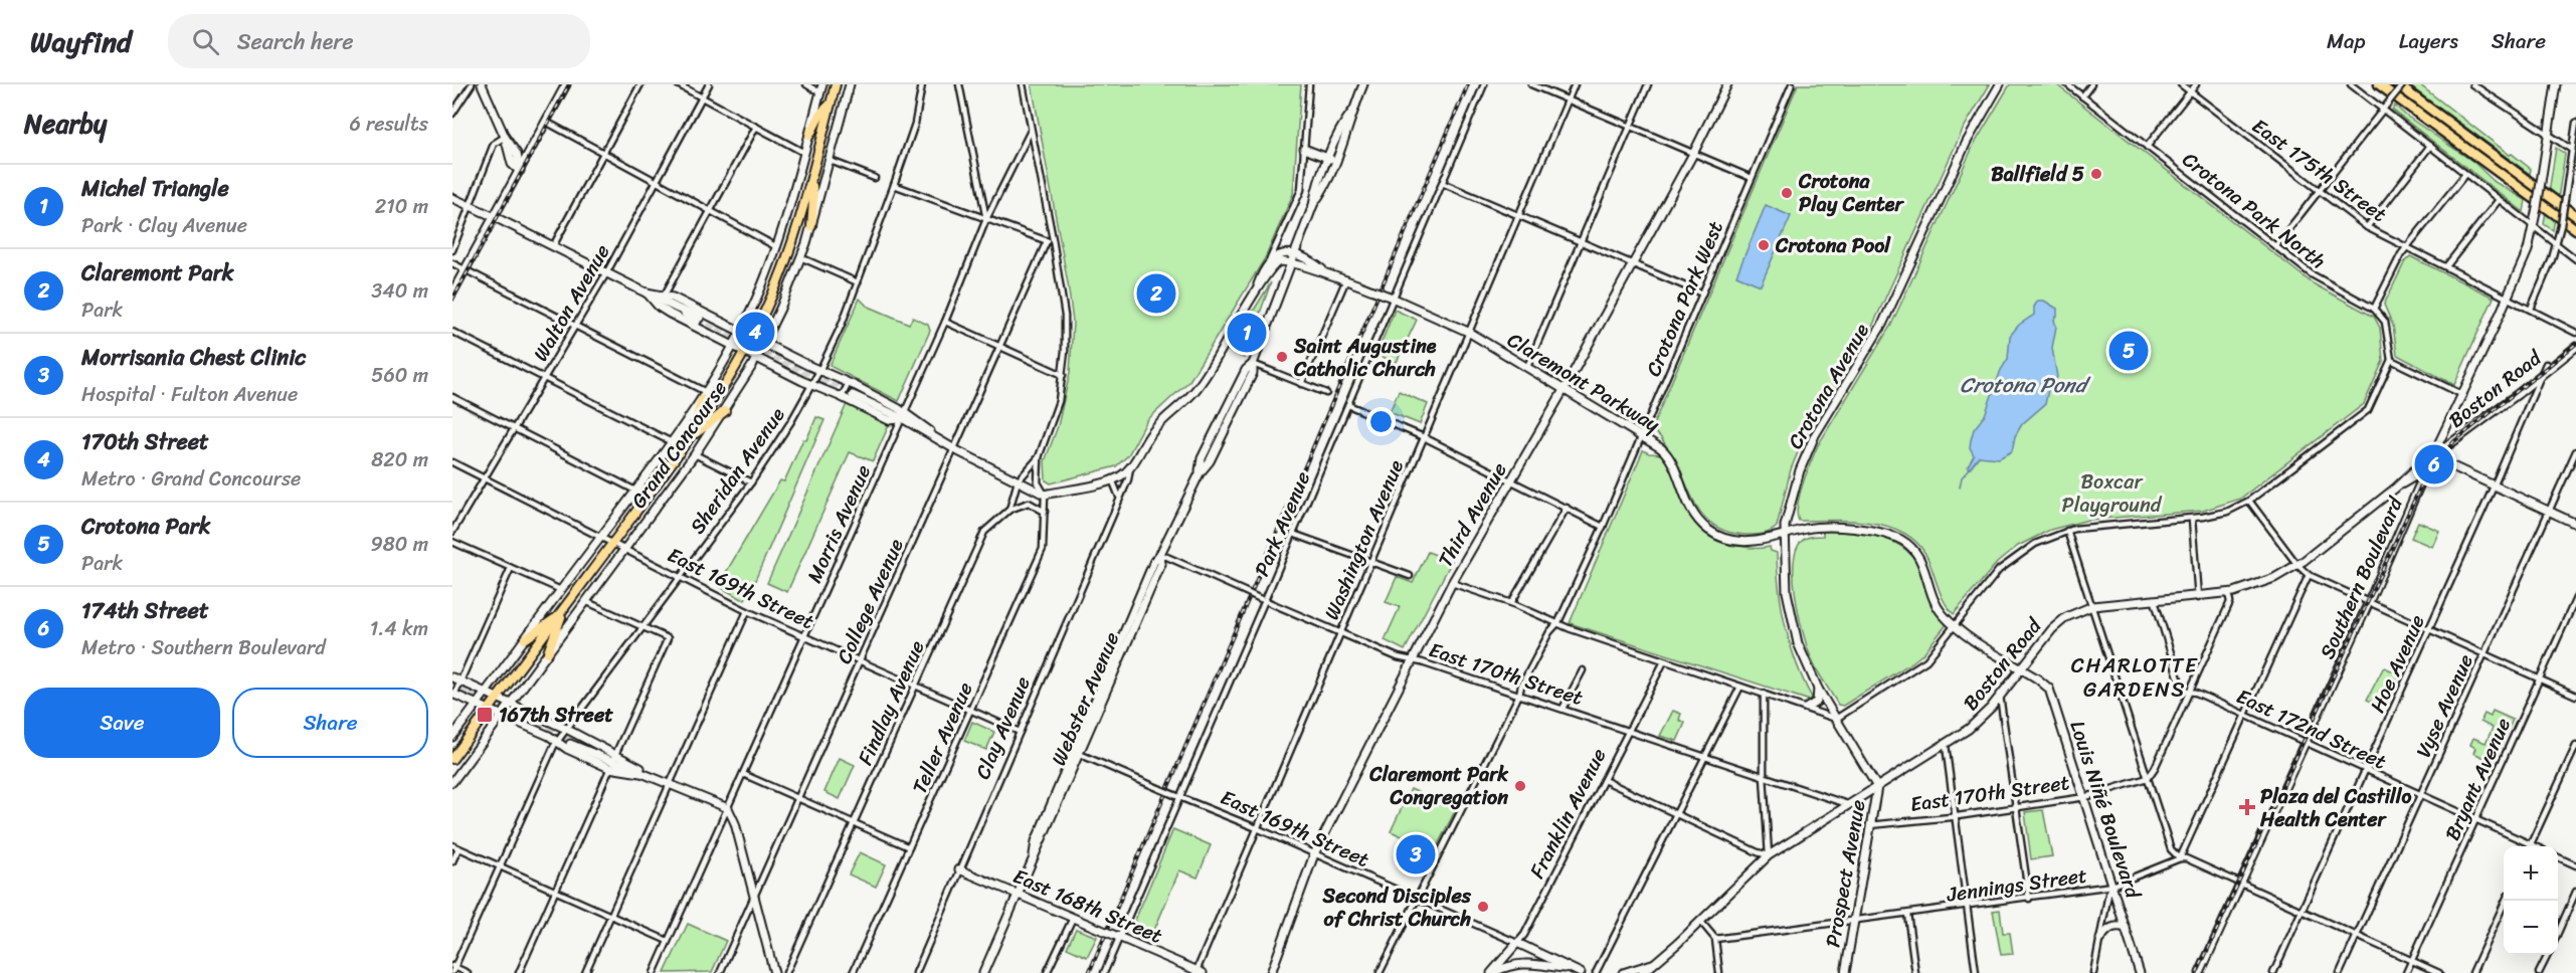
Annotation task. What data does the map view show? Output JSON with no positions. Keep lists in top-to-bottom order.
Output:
{
  "streets": {
    "main road": ["Grand Concourse"],
    "street": [
      "East 175th Street",
      "Crotona Park North",
      "Crotona Park West",
      "Walton Avenue",
      "Claremont Parkway",
      "Crotona Avenue",
      "Boston Road",
      "Sheridan Avenue",
      "Third Avenue",
      "Morris Avenue",
      "Park Avenue",
      "Washington Avenue",
      "Southern Boulevard",
      "East 169th Street",
      "College Avenue",
      "Hoe Avenue",
      "East 170th Street",
      "Webster Avenue",
      "Findlay Avenue",
      "Vyse Avenue",
      "Clay Avenue",
      "East 172nd Street",
      "Teller Avenue",
      "Bryant Avenue",
      "Louis Niñé Boulevard",
      "Franklin Avenue",
      "Prospect Avenue",
      "Jennings Street",
      "East 168th Street"
    ]
  },
  "crossings": [
    ["East 175th Street", "Southern Boulevard"],
    ["Crotona Park West", "Claremont Parkway"],
    ["Crotona Park West", "East 169th Street"],
    ["Crotona Park West", "East 170th Street"],
    ["Walton Avenue", "East 169th Street"],
    ["Claremont Parkway", "Crotona Avenue"],
    ["Claremont Parkway", "Third Avenue"],
    ["Claremont Parkway", "Park Avenue"],
    ["Claremont Parkway", "Washington Avenue"],
    ["Claremont Parkway", "Webster Avenue"],
    ["Claremont Parkway", "Clay Avenue"],
    ["Claremont Parkway", "Louis Niñé Boulevard"],
    ["Crotona Avenue", "Prospect Avenue"],
    ["Boston Road", "Southern Boulevard"],
    ["Boston Road", "Hoe Avenue"],
    ["Boston Road", "East 170th Street"],
    ["Boston Road", "Louis Niñé Boulevard"],
    ["Boston Road", "Prospect Avenue"],
    ["Grand Concourse", "East 169th Street"],
    ["Sheridan Avenue", "East 169th Street"],
    ["Third Avenue", "East 169th Street"],
    ["Third Avenue", "East 170th Street"],
    ["Morris Avenue", "East 169th Street"],
    ["Park Avenue", "East 169th Street"],
    ["Park Avenue", "East 170th Street"],
    ["Park Avenue", "East 168th Street"],
    ["Washington Avenue", "East 169th Street"],
    ["Washington Avenue", "East 170th Street"],
    ["Washington Avenue", "East 168th Street"],
    ["Southern Boulevard", "East 172nd Street"],
    ["East 169th Street", "College Avenue"],
    ["East 169th Street", "Webster Avenue"],
    ["East 169th Street", "Findlay Avenue"],
    ["East 169th Street", "Clay Avenue"],
    ["East 169th Street", "Teller Avenue"],
    ["East 169th Street", "Franklin Avenue"],
    ["Hoe Avenue", "East 172nd Street"],
    ["East 170th Street", "Webster Avenue"],
    ["East 170th Street", "Louis Niñé Boulevard"],
    ["East 170th Street", "Franklin Avenue"],
    ["East 170th Street", "Prospect Avenue"],
    ["Webster Avenue", "Clay Avenue"],
    ["Webster Avenue", "East 168th Street"],
    ["Vyse Avenue", "East 172nd Street"],
    ["Clay Avenue", "East 168th Street"],
    ["East 172nd Street", "Bryant Avenue"],
    ["Louis Niñé Boulevard", "Jennings Street"],
    ["Prospect Avenue", "Jennings Street"]
  ],
  "districts": ["CHARLOTTE GARDENS"],
  "water": ["Crotona Pond"],
  "parks": ["Boxcar Playground"],
  "places": {
    "other": [
      "Ballfield 5",
      "Crotona Play Center",
      "Crotona Pool",
      "Saint Augustine Catholic Church",
      "Claremont Park Congregation",
      "Second Disciples of Christ Church"
    ],
    "transit": ["167th Street"],
    "health": ["Plaza del Castillo Health Center"]
  },
  "page": {
    "header": "Wayfind",
    "search": "Search here",
    "nav": ["Map", "Layers", "Share"],
    "heading": ["Nearby", "6 results"],
    "list": [
      {
        "mark": "1",
        "name": "Michel Triangle",
        "note": "Park · Clay Avenue",
        "value": "210 m"
      },
      {
        "mark": "2",
        "name": "Claremont Park",
        "note": "Park",
        "value": "340 m"
      },
      {
        "mark": "3",
        "name": "Morrisania Chest Clinic",
        "note": "Hospital · Fulton Avenue",
        "value": "560 m"
      },
      {
        "mark": "4",
        "name": "170th Street",
        "note": "Metro · Grand Concourse",
        "value": "820 m"
      },
      {
        "mark": "5",
        "name": "Crotona Park",
        "note": "Park",
        "value": "980 m"
      },
      {
        "mark": "6",
        "name": "174th Street",
        "note": "Metro · Southern Boulevard",
        "value": "1.4 km"
      }
    ],
    "pins": [
      "2",
      "4",
      "1",
      "5",
      "6",
      "3"
    ],
    "buttons": ["Save", "Share"],
    "map_buttons": ["+", "−"]
  }
}
